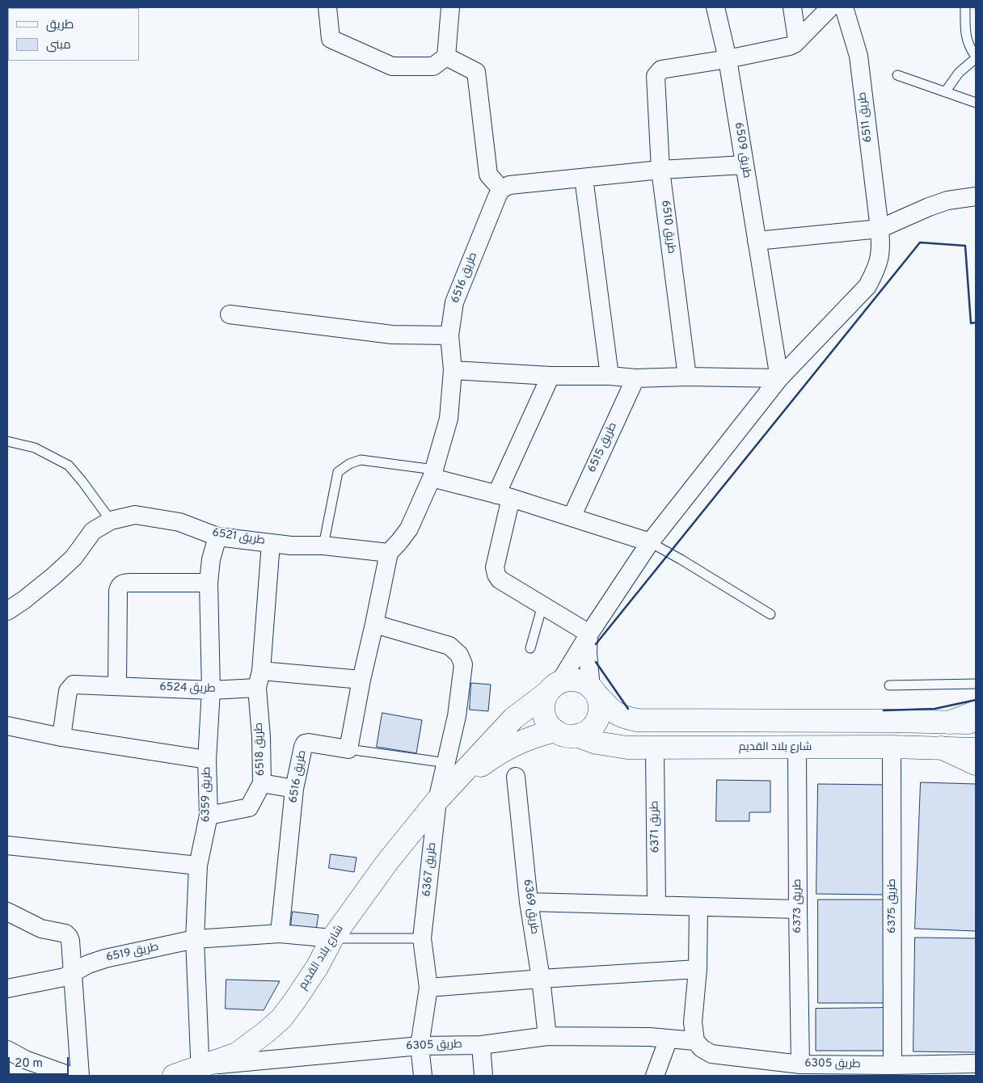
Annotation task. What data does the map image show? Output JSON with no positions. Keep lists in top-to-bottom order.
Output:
{
  "streets": {
    "street": [
      "طريق 6511",
      "طريق 6509",
      "طريق 6510",
      "طريق 6516",
      "طريق 6515",
      "طريق 6521",
      "طريق 6524",
      "شارع بلاد القديم",
      "طريق 6518",
      "طريق 6359",
      "طريق 6371",
      "طريق 6367",
      "طريق 6373",
      "طريق 6375",
      "طريق 6369",
      "طريق 6519",
      "طريق 6305"
    ]
  },
  "crossings": [
    ["طريق 6511", "طريق 6509"],
    ["طريق 6511", "شارع بلاد القديم"],
    ["طريق 6509", "طريق 6510"],
    ["طريق 6516", "طريق 6521"],
    ["طريق 6516", "طريق 6367"],
    ["طريق 6516", "طريق 6519"],
    ["طريق 6521", "طريق 6518"],
    ["طريق 6521", "طريق 6359"],
    ["طريق 6524", "طريق 6518"],
    ["طريق 6524", "طريق 6359"],
    ["شارع بلاد القديم", "طريق 6359"],
    ["شارع بلاد القديم", "طريق 6371"],
    ["شارع بلاد القديم", "طريق 6367"],
    ["شارع بلاد القديم", "طريق 6373"],
    ["شارع بلاد القديم", "طريق 6375"],
    ["شارع بلاد القديم", "طريق 6519"],
    ["شارع بلاد القديم", "طريق 6305"],
    ["طريق 6518", "طريق 6359"],
    ["طريق 6359", "طريق 6519"],
    ["طريق 6359", "طريق 6305"],
    ["طريق 6367", "طريق 6305"],
    ["طريق 6373", "طريق 6305"],
    ["طريق 6375", "طريق 6305"],
    ["طريق 6369", "طريق 6305"]
  ],
  "legend": ["طريق", "مبنى"],
  "scale_bar": "20 m"
}
